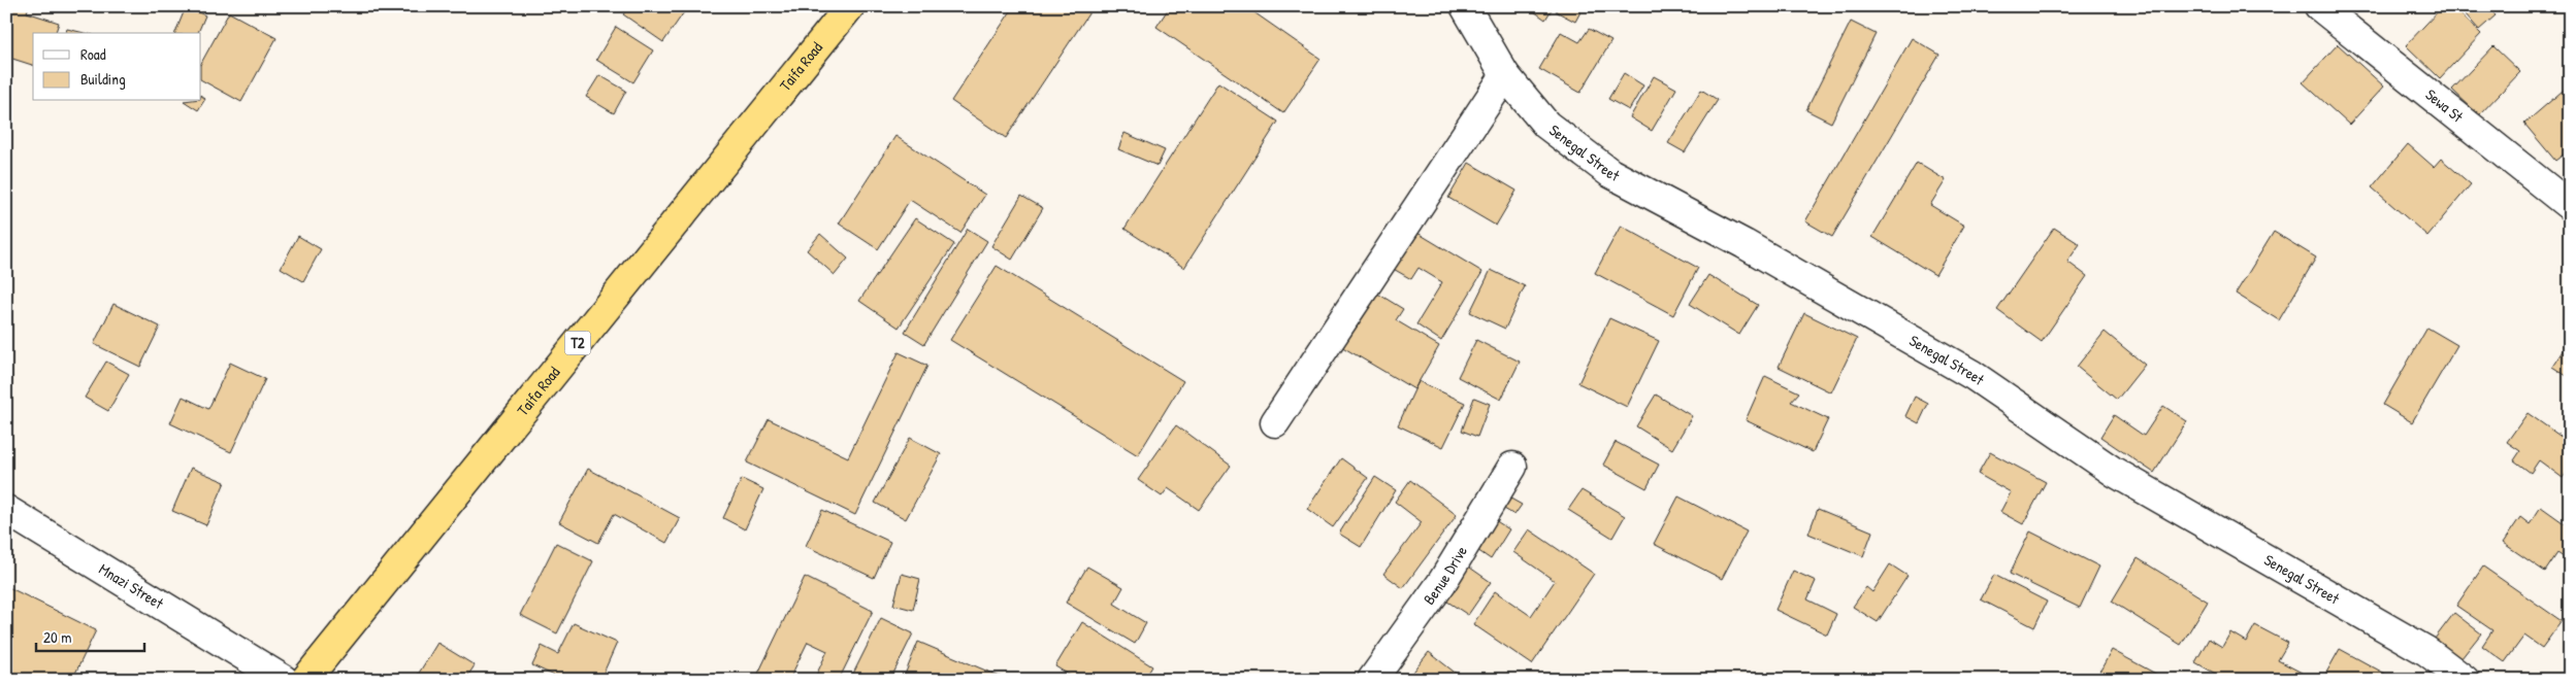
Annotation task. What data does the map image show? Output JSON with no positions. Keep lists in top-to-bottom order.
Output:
{
  "streets": {
    "highway": ["Taifa Road", "T2"],
    "street": [
      "Sewa St",
      "Senegal Street",
      "Benue Drive",
      "Mnazi Street"
    ]
  },
  "legend": ["Road", "Building"],
  "scale_bar": "20 m"
}
